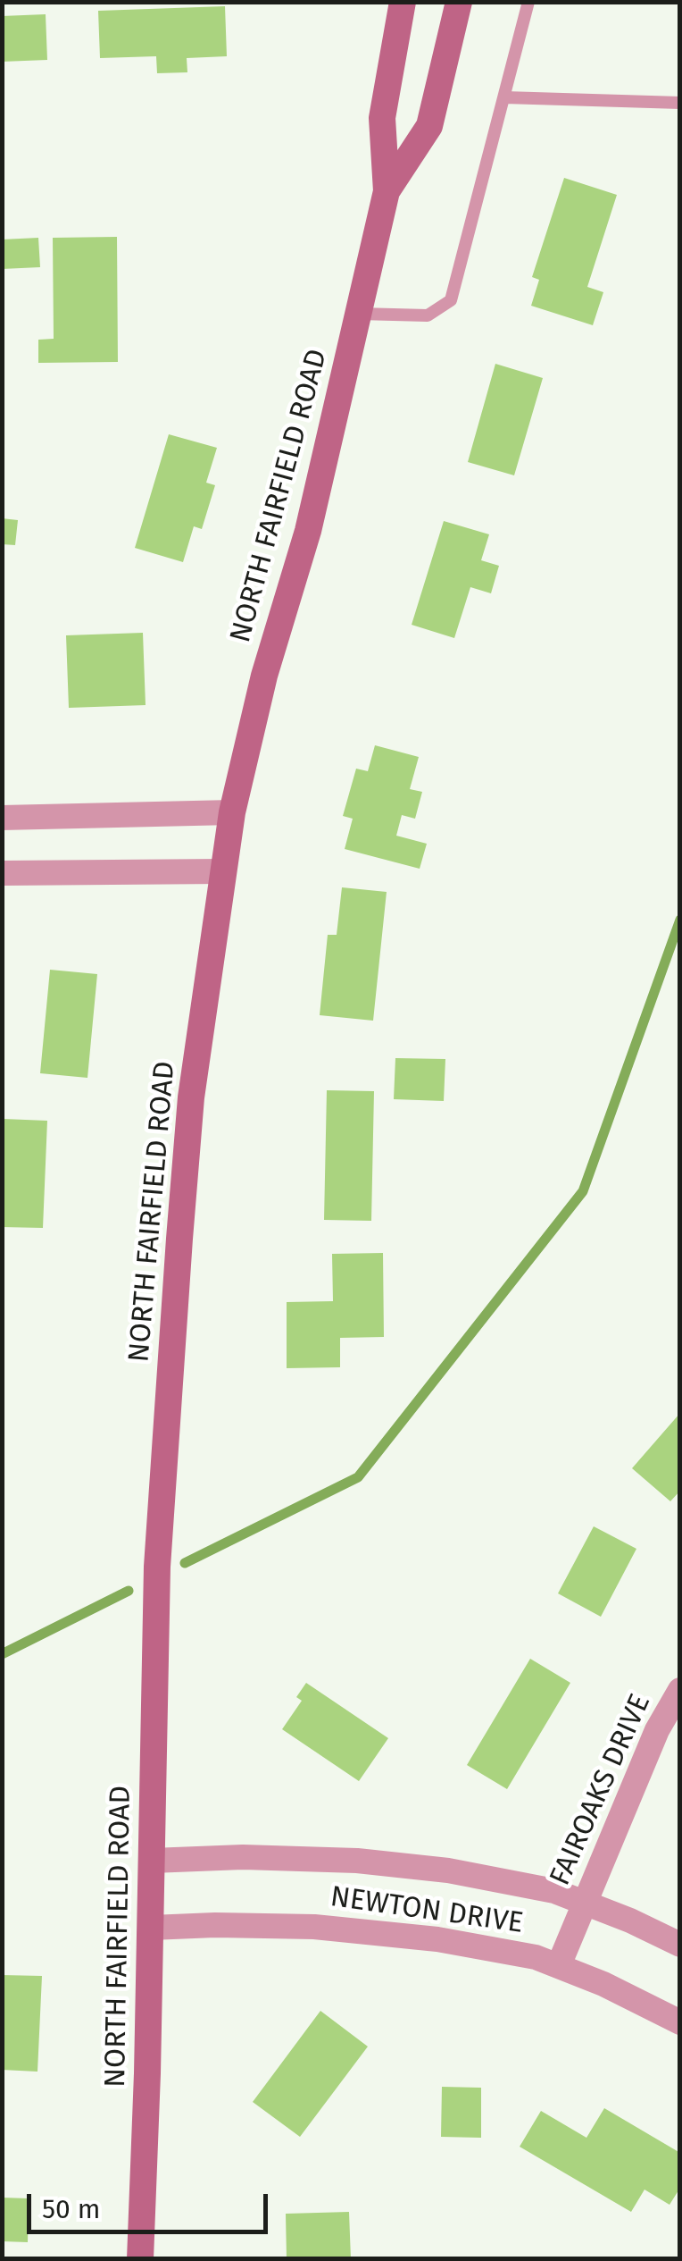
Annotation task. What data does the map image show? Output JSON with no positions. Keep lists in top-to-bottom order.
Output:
{
  "streets": {
    "main road": ["NORTH FAIRFIELD ROAD"],
    "street": ["FAIROAKS DRIVE", "NEWTON DRIVE"]
  },
  "crossings": [
    ["NORTH FAIRFIELD ROAD", "NEWTON DRIVE"],
    ["FAIROAKS DRIVE", "NEWTON DRIVE"]
  ],
  "scale_bar": "50 m"
}
